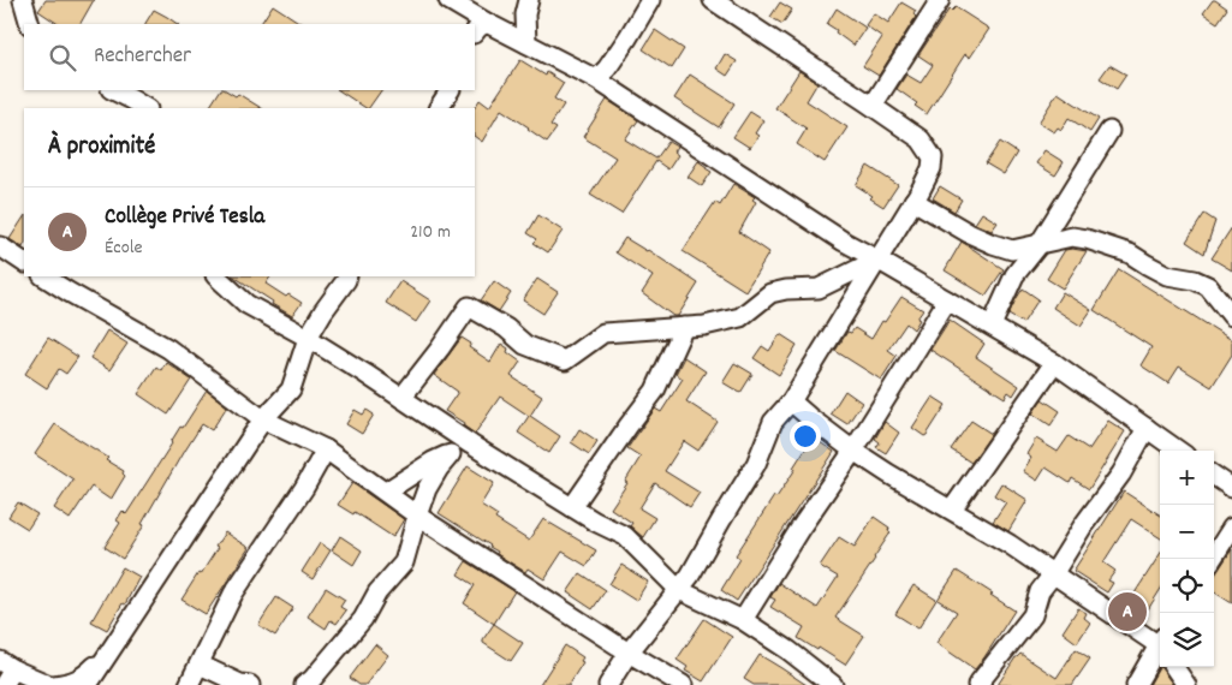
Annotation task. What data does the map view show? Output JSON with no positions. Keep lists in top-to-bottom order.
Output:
{
  "page": {
    "search": "Rechercher",
    "heading": "À proximité",
    "list": [
      {
        "mark": "A",
        "name": "Collège Privé Tesla",
        "note": "École",
        "value": "210 m"
      }
    ],
    "map_buttons": ["+", "−"],
    "pins": "A"
  }
}
